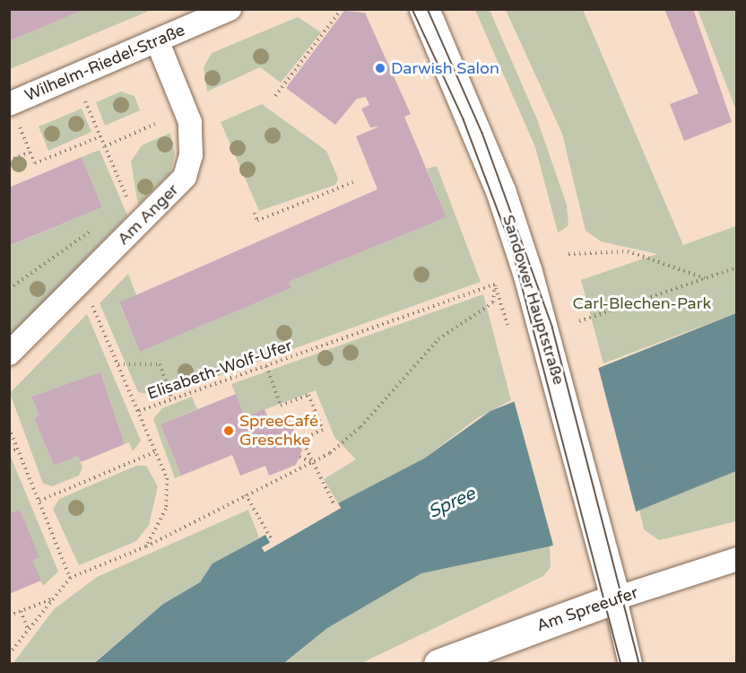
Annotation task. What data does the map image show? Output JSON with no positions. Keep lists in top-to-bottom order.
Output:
{
  "streets": {
    "street": [
      "Wilhelm-Riedel-Straße",
      "Am Anger",
      "Sandower Hauptstraße",
      "Am Spreeufer"
    ],
    "path": ["Elisabeth-Wolf-Ufer"]
  },
  "crossings": [
    ["Wilhelm-Riedel-Straße", "Am Anger"],
    ["Sandower Hauptstraße", "Am Spreeufer"]
  ],
  "water": ["Spree"],
  "parks": ["Carl-Blechen-Park"],
  "places": ["Darwish Salon", "SpreeCafé Greschke"]
}
